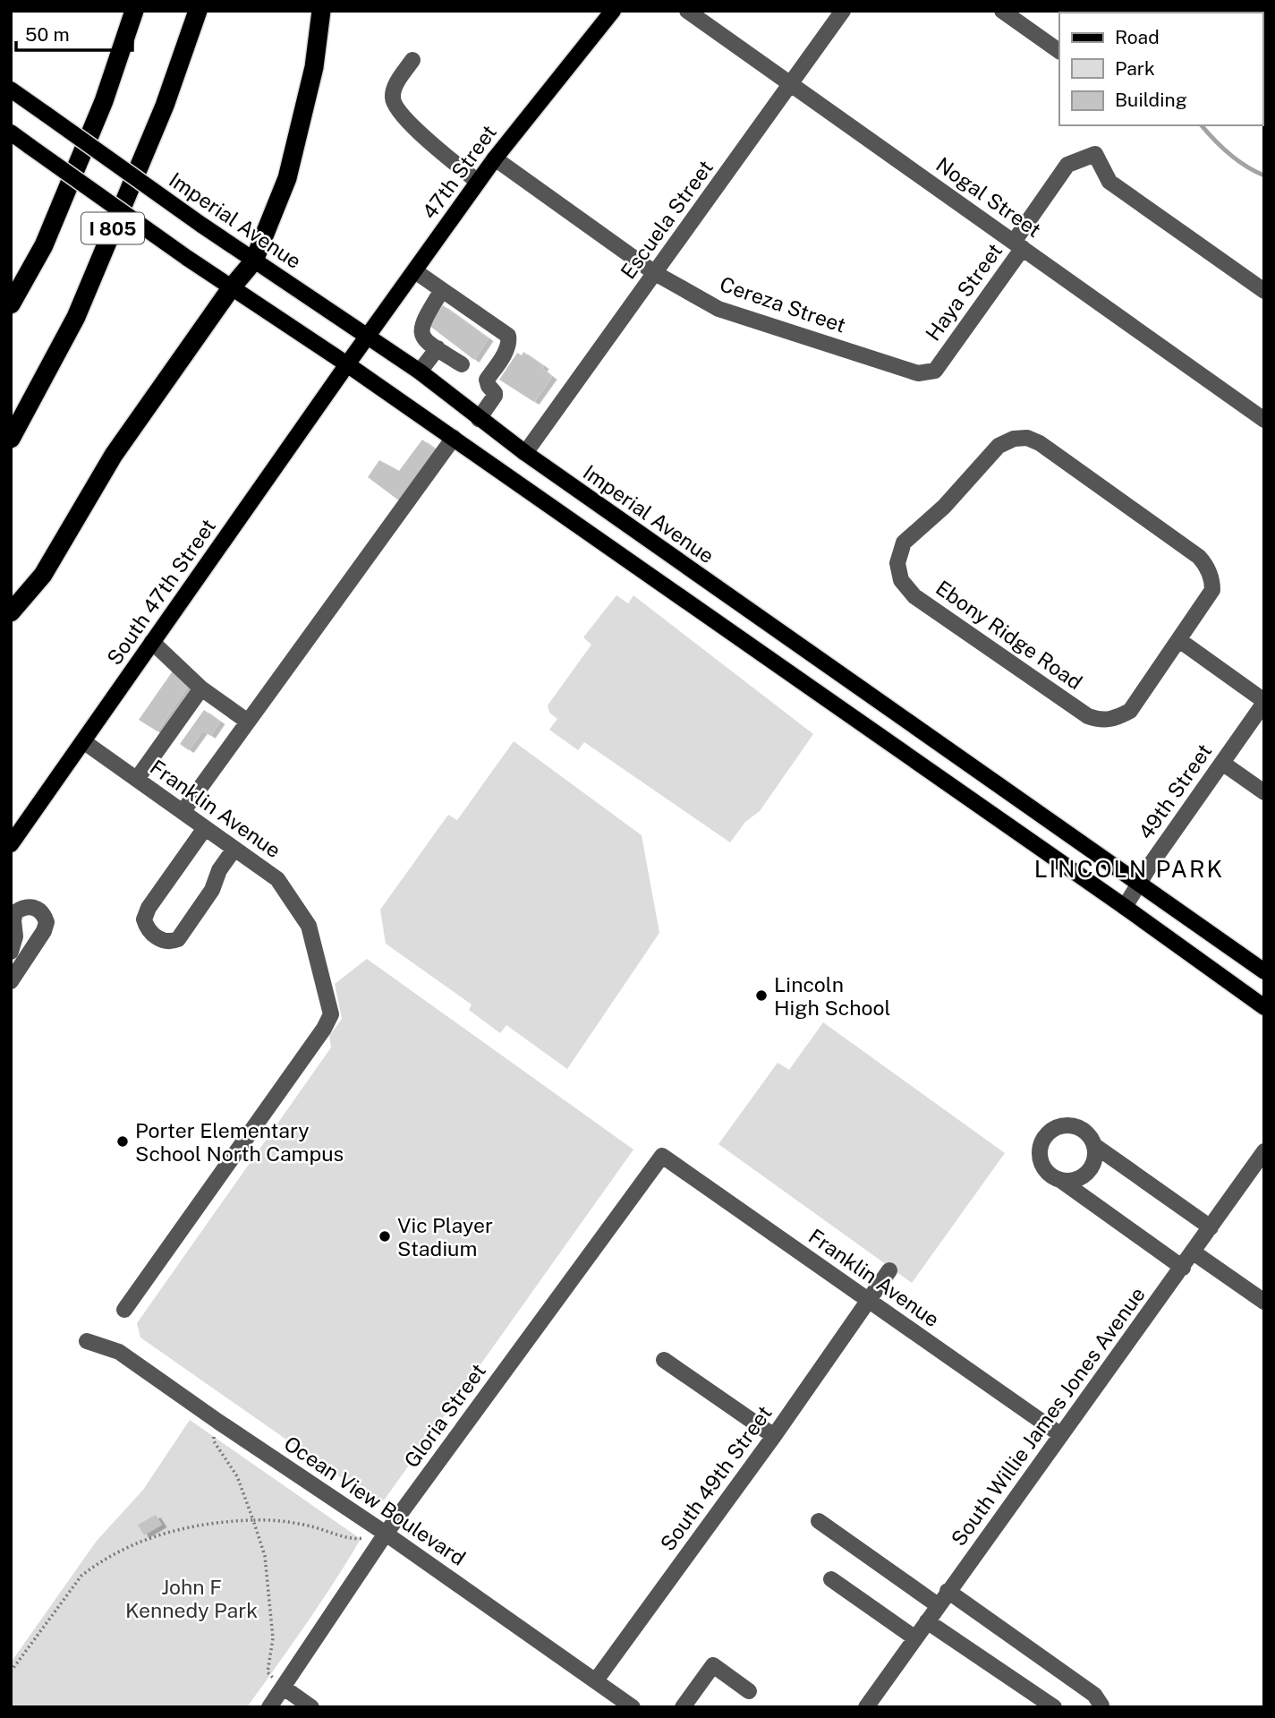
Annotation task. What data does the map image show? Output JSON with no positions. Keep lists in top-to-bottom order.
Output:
{
  "streets": {
    "highway": ["I 805"],
    "main road": ["47th Street", "Imperial Avenue", "South 47th Street"],
    "street": [
      "Nogal Street",
      "Escuela Street",
      "Haya Street",
      "Cereza Street",
      "Ebony Ridge Road",
      "49th Street",
      "Franklin Avenue",
      "Gloria Street",
      "South Willie James Jones Avenue",
      "South 49th Street",
      "Ocean View Boulevard"
    ]
  },
  "crossings": [
    ["47th Street", "Imperial Avenue"],
    ["47th Street", "Cereza Street"],
    ["47th Street", "South 47th Street"],
    ["Nogal Street", "Escuela Street"],
    ["Nogal Street", "Haya Street"],
    ["Escuela Street", "Imperial Avenue"],
    ["Escuela Street", "Cereza Street"],
    ["Imperial Avenue", "49th Street"],
    ["Haya Street", "Cereza Street"],
    ["South 47th Street", "Franklin Avenue"],
    ["Franklin Avenue", "Gloria Street"],
    ["Franklin Avenue", "South Willie James Jones Avenue"],
    ["Franklin Avenue", "South 49th Street"],
    ["Gloria Street", "Ocean View Boulevard"],
    ["South 49th Street", "Ocean View Boulevard"]
  ],
  "districts": ["LINCOLN PARK"],
  "parks": ["John F Kennedy Park"],
  "places": ["Lincoln High School", "Porter Elementary School North Campus", "Vic Player Stadium"],
  "legend": ["Road", "Park", "Building"],
  "scale_bar": "50 m"
}
